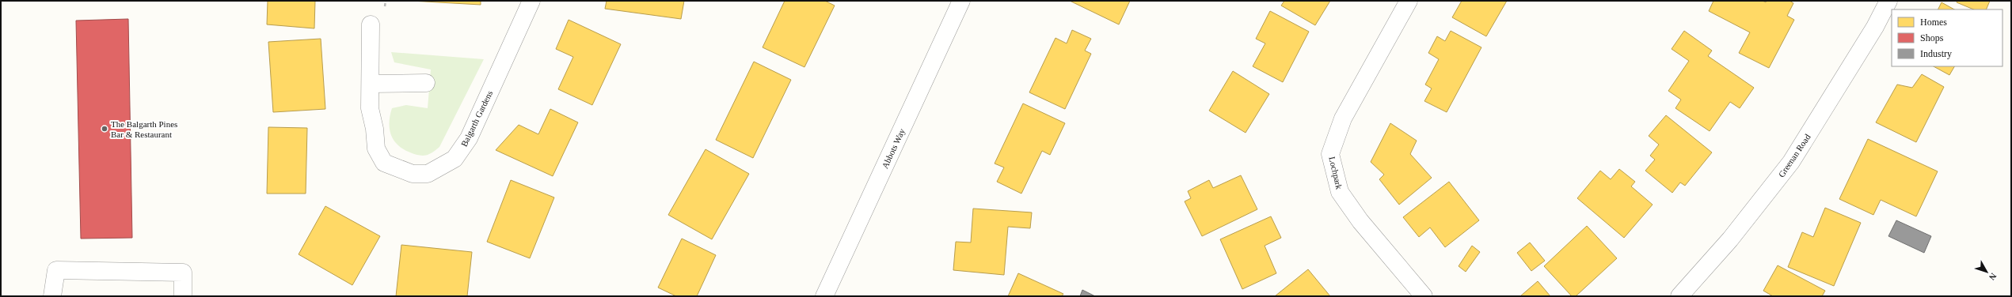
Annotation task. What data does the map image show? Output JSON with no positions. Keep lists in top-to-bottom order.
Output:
{
  "streets": {
    "street": [
      "Balgarth Gardens",
      "Abbots Way",
      "Greenan Road",
      "Lochpark"
    ]
  },
  "places": ["The Balgarth Pines Bar & Restaurant"],
  "legend": ["Homes", "Shops", "Industry"],
  "north": "bottom right"
}
